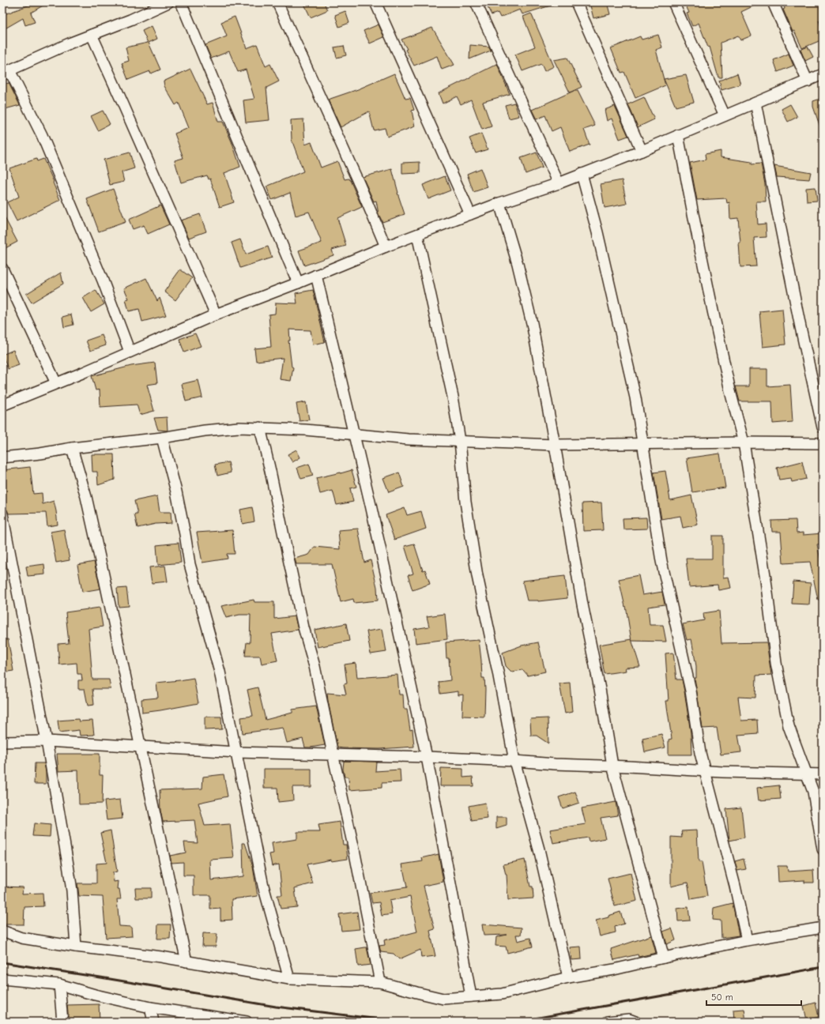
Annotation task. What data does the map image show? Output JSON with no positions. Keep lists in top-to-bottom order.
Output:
{
  "scale_bar": "50 m"
}
